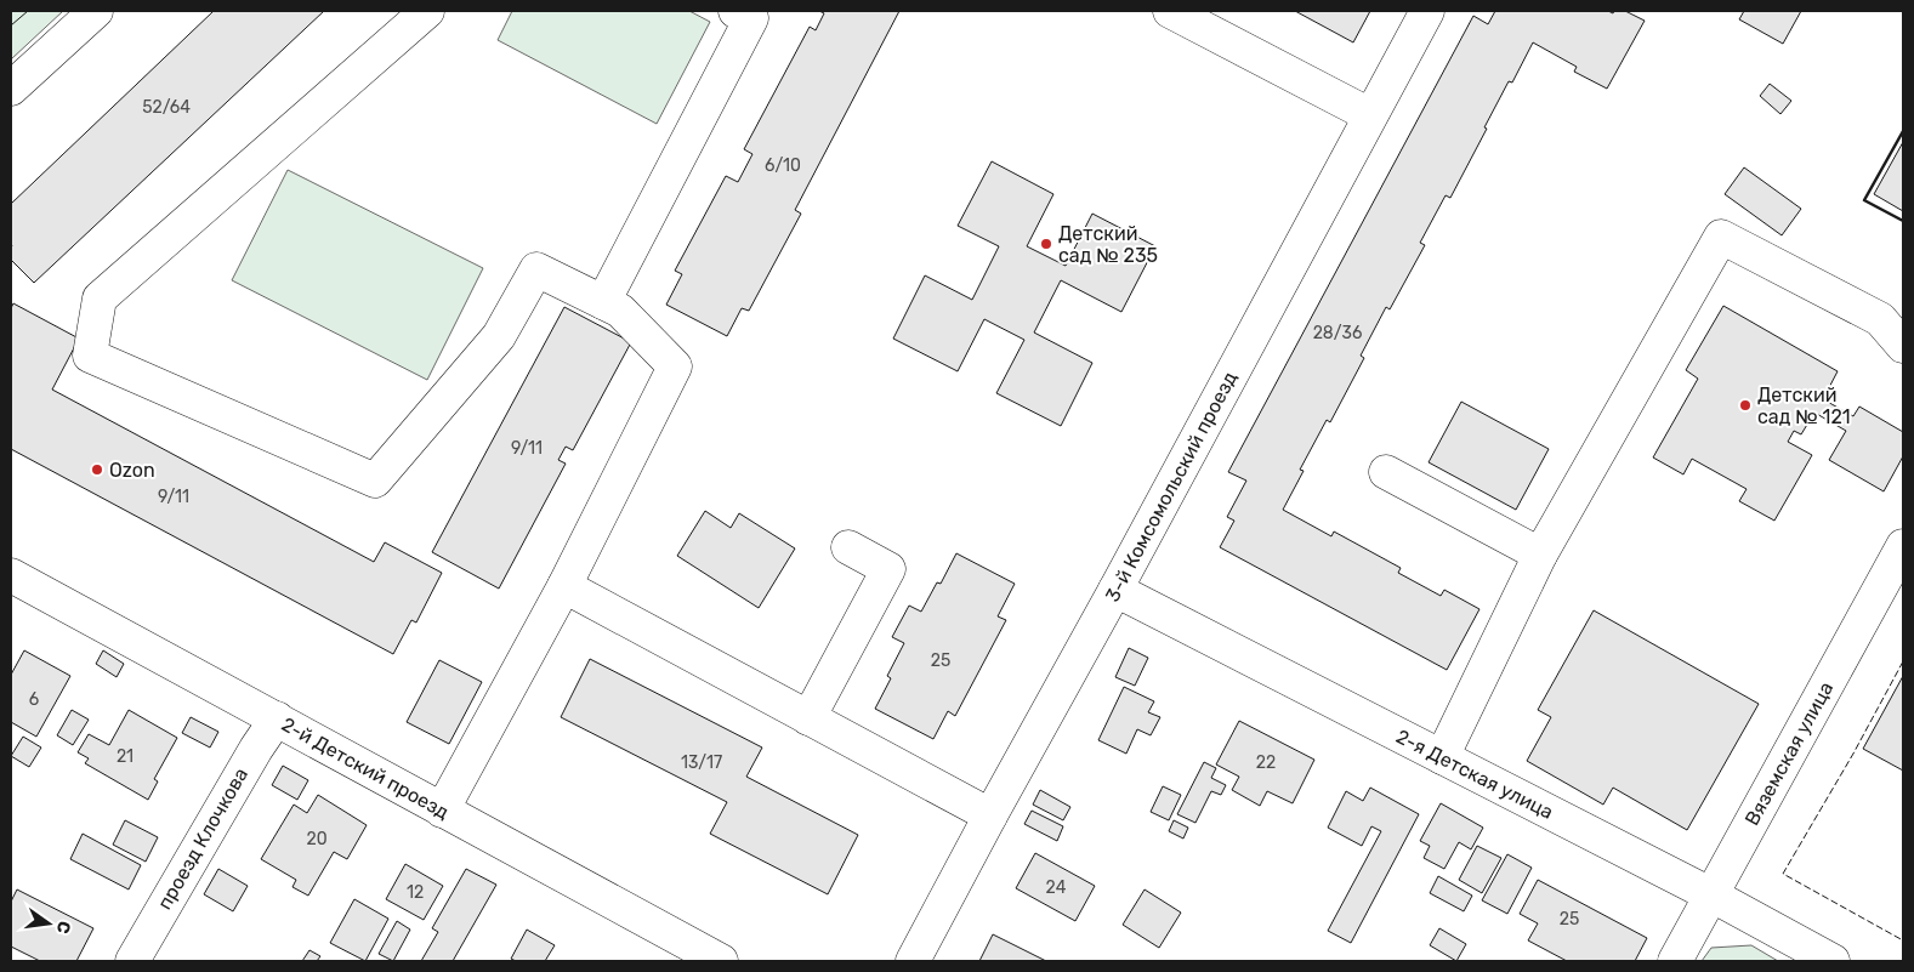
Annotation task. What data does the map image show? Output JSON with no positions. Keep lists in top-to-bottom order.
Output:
{
  "streets": {
    "street": [
      "3-й Комсомольский проезд",
      "Вяземская улица",
      "2-й Детский проезд",
      "2-я Детская улица",
      "проезд Клочкова"
    ]
  },
  "crossings": [
    ["3-й Комсомольский проезд", "2-я Детская улица"],
    ["Вяземская улица", "2-я Детская улица"],
    ["2-й Детский проезд", "проезд Клочкова"]
  ],
  "places": ["Детский сад № 235", "Детский сад № 121", "Ozon"],
  "house_numbers": [
    "52/64",
    "6/10",
    "28/36",
    "9/11",
    "9/11",
    "25",
    "6",
    "21",
    "13/17",
    "22",
    "20",
    "24",
    "12",
    "25"
  ],
  "north": "right"
}
